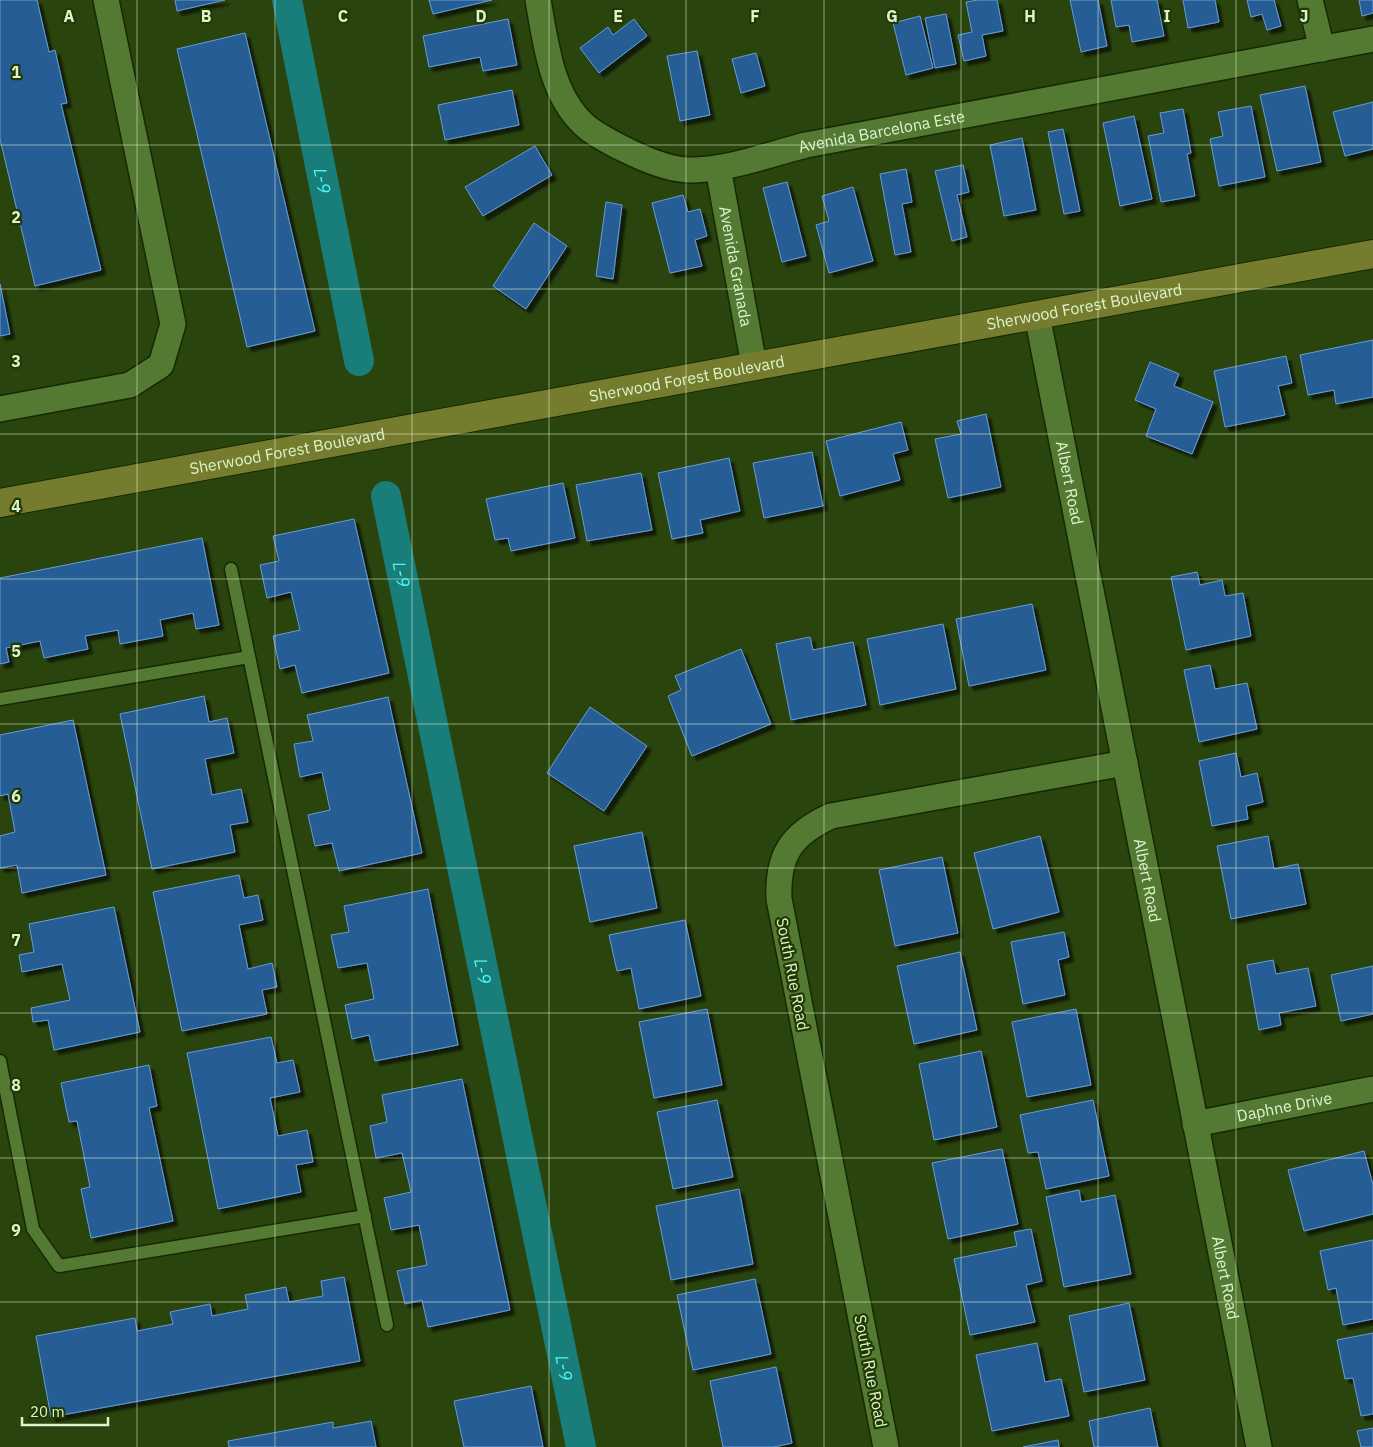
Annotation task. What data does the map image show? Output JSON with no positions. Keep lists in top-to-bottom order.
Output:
{
  "streets": {
    "street": [
      "Avenida Barcelona Este",
      "Avenida Granada",
      "Sherwood Forest Boulevard",
      "Albert Road",
      "South Rue Road",
      "Daphne Drive"
    ]
  },
  "crossings": [
    ["Avenida Barcelona Este", "Avenida Granada"],
    ["Avenida Granada", "Sherwood Forest Boulevard"],
    ["Sherwood Forest Boulevard", "Albert Road"],
    ["Albert Road", "South Rue Road"],
    ["Albert Road", "Daphne Drive"]
  ],
  "water": ["L-9"],
  "scale_bar": "20 m",
  "grid": {
    "columns": [
      "A",
      "B",
      "C",
      "D",
      "E",
      "F",
      "G",
      "H",
      "I",
      "J"
    ],
    "rows": [
      "1",
      "2",
      "3",
      "4",
      "5",
      "6",
      "7",
      "8",
      "9"
    ]
  }
}
